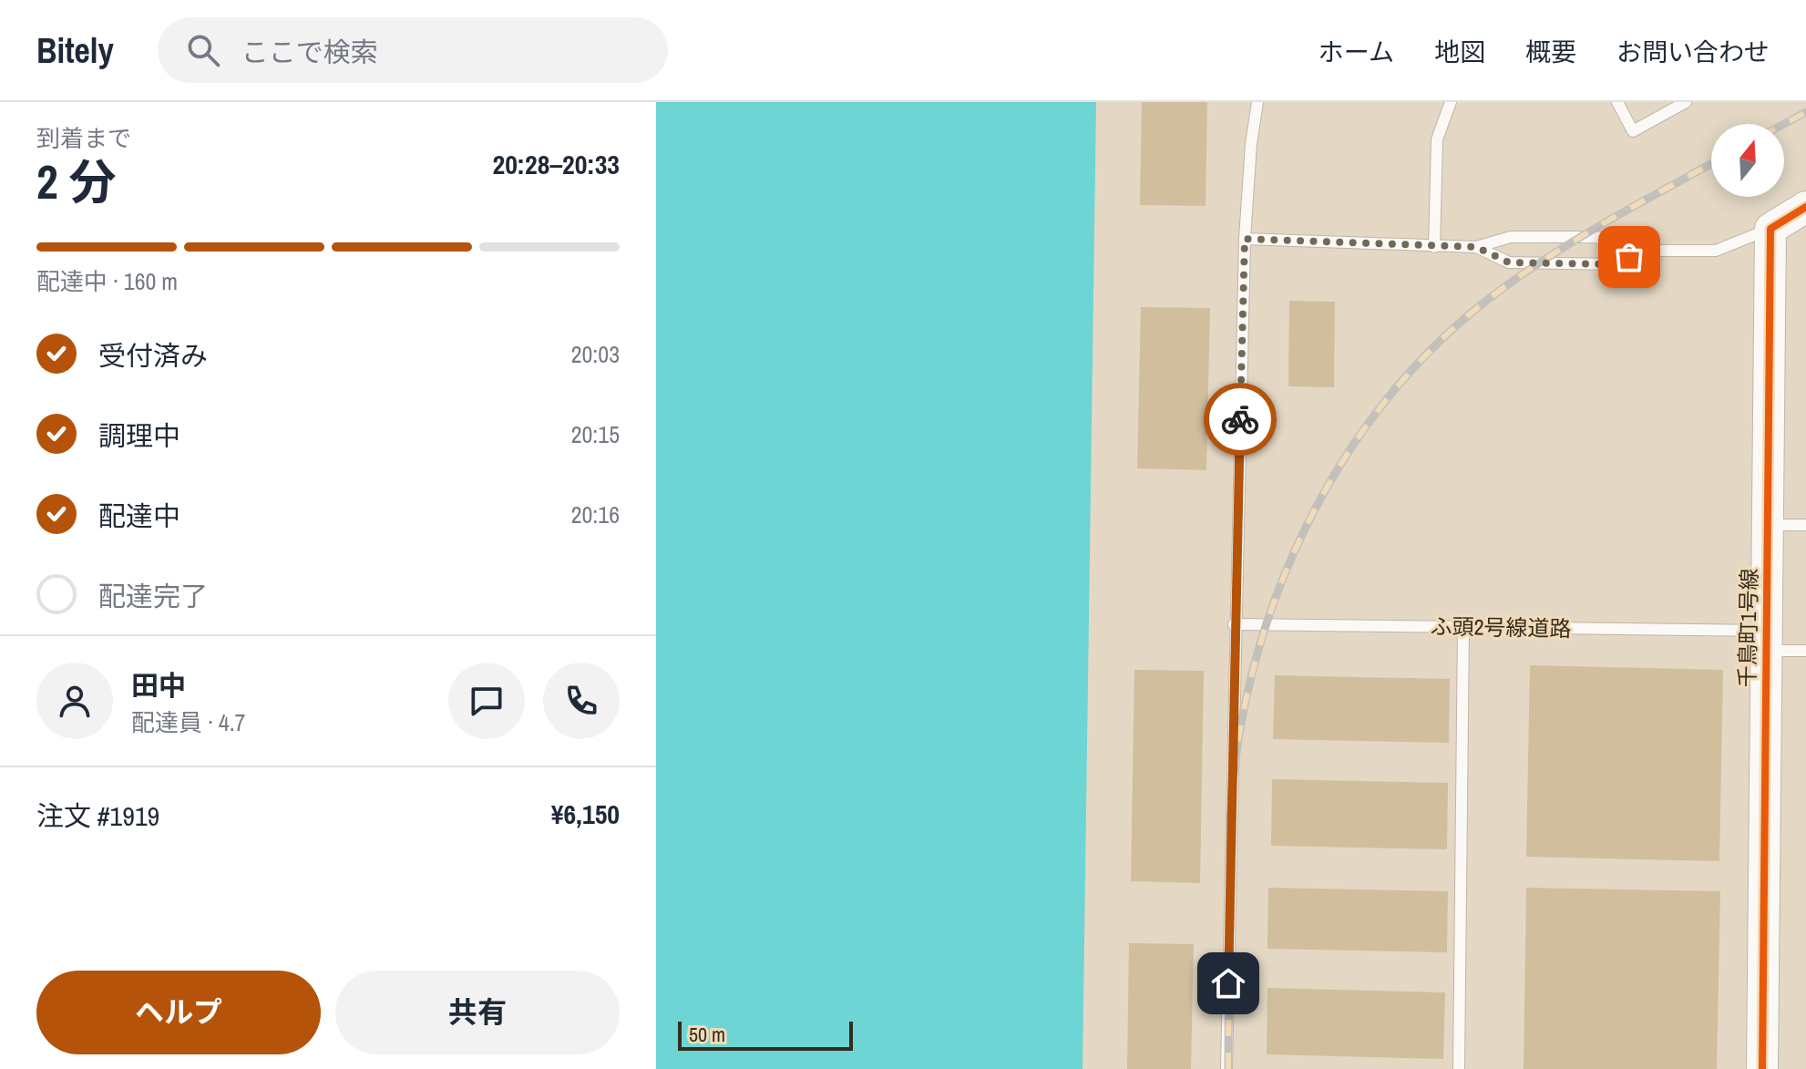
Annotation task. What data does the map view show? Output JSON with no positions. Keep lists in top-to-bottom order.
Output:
{
  "streets": {
    "street": ["千鳥町1号線"],
    "lane": ["ふ頭2号線道路"]
  },
  "crossings": [
    ["ふ頭2号線道路", "千鳥町1号線"]
  ],
  "scale_bar": "50 m",
  "north": "top",
  "page": {
    "header": "Bitely",
    "search": "ここで検索",
    "nav": [
      "ホーム",
      "地図",
      "概要",
      "お問い合わせ"
    ],
    "heading": ["2 分", "到着まで", "20:28–20:33"],
    "panel": [
      "田中",
      "配達員 · 4.7",
      "注文 #1919",
      "¥6,150"
    ],
    "bar": "配達中 · 160 m",
    "list": [
      ["受付済み", "20:03"],
      ["調理中", "20:15"],
      ["配達中", "20:16"],
      "配達完了"
    ],
    "buttons": ["ヘルプ", "共有"],
    "scale": "50 m"
  }
}
